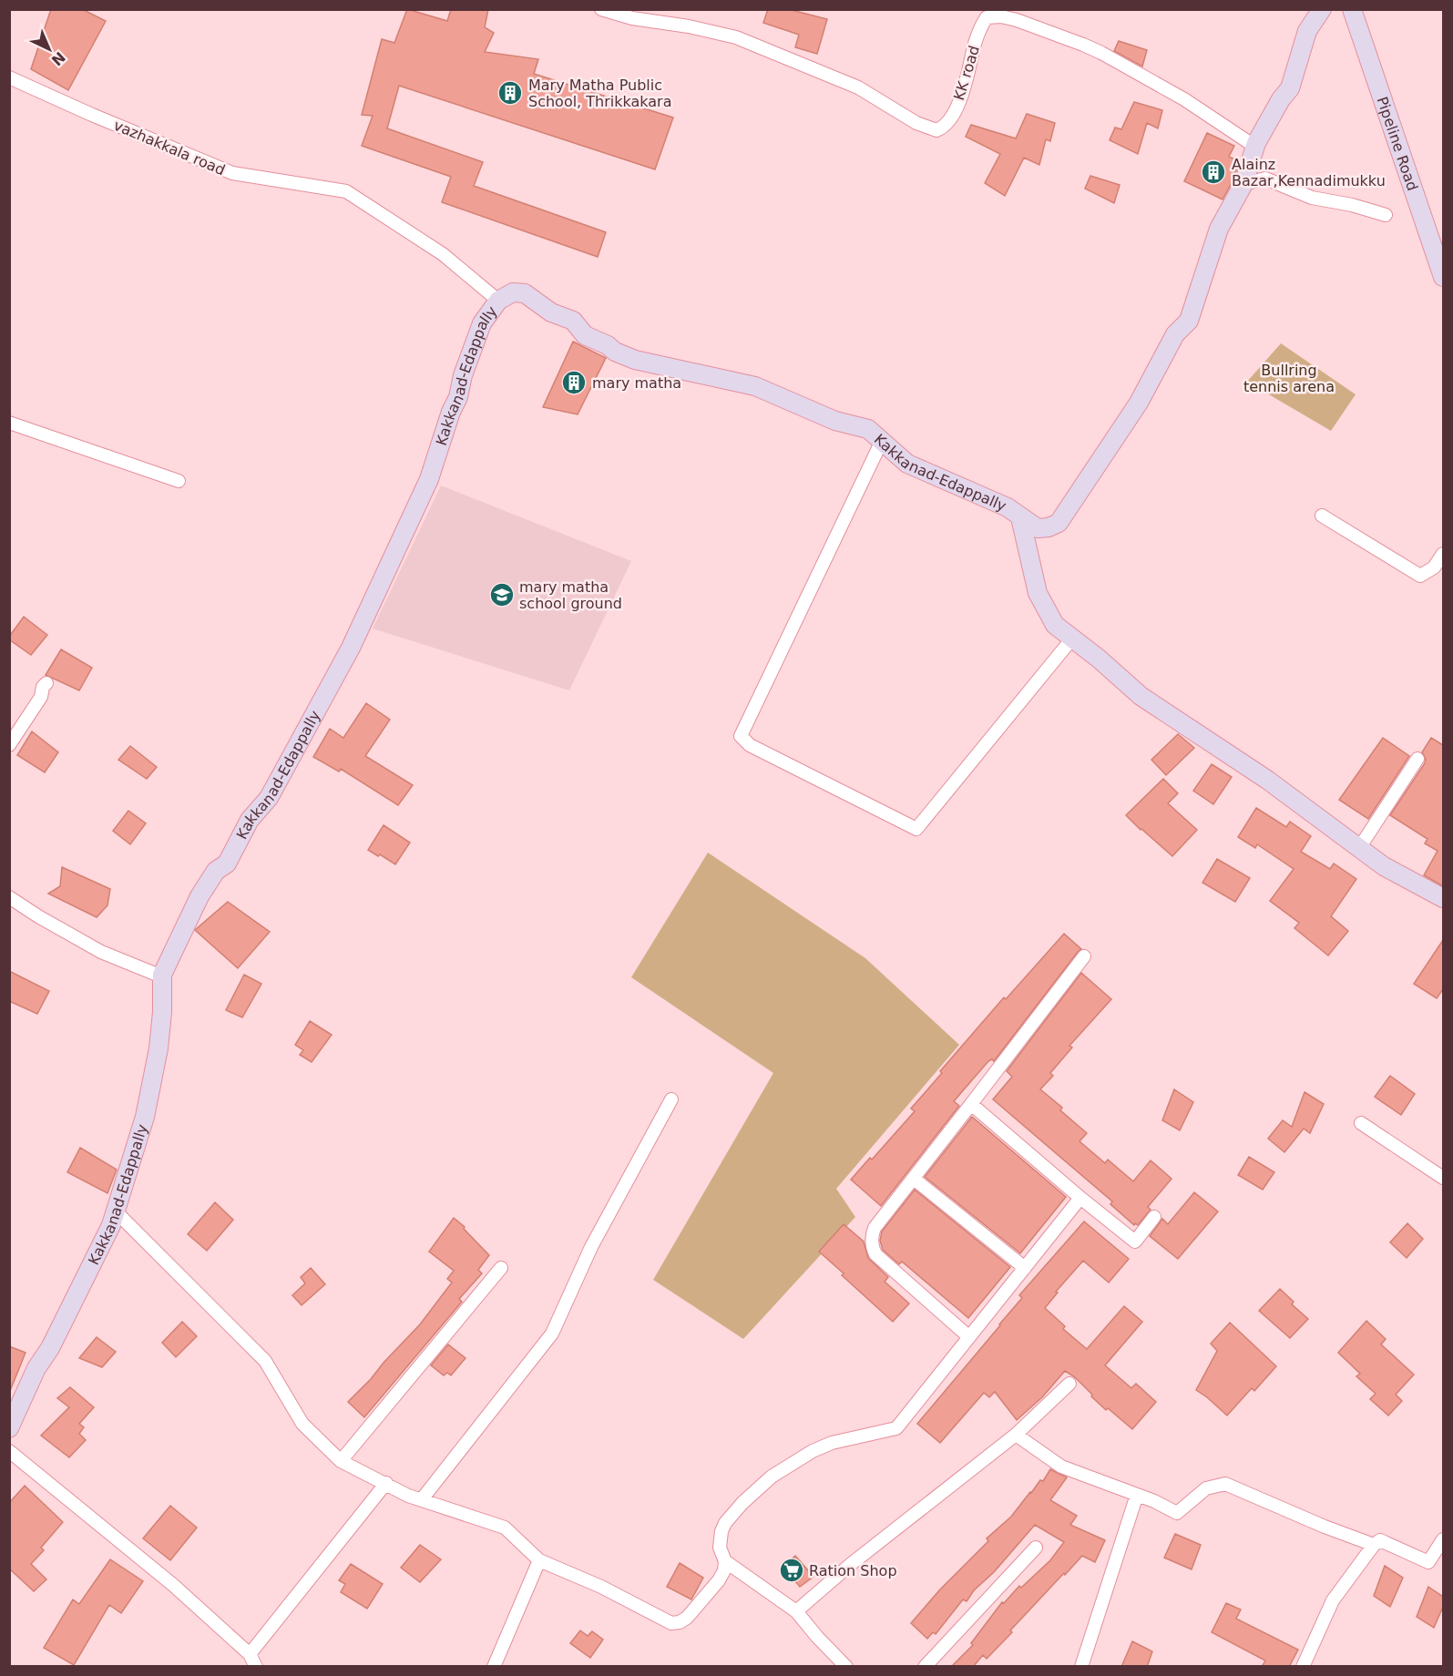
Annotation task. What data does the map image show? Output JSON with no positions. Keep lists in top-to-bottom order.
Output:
{
  "streets": {
    "street": [
      "KK road",
      "Pipeline Road",
      "vazhakkala road",
      "Kakkanad-Edappally"
    ]
  },
  "crossings": [
    ["KK road", "Kakkanad-Edappally"],
    ["vazhakkala road", "Kakkanad-Edappally"]
  ],
  "parks": ["Bullring tennis arena"],
  "places": {
    "building": ["Mary Matha Public School, Thrikkakara", "Alainz Bazar,Kennadimukku", "mary matha"],
    "school or university": ["mary matha school ground"],
    "supermarket": ["Ration Shop"]
  },
  "north": "bottom right"
}
